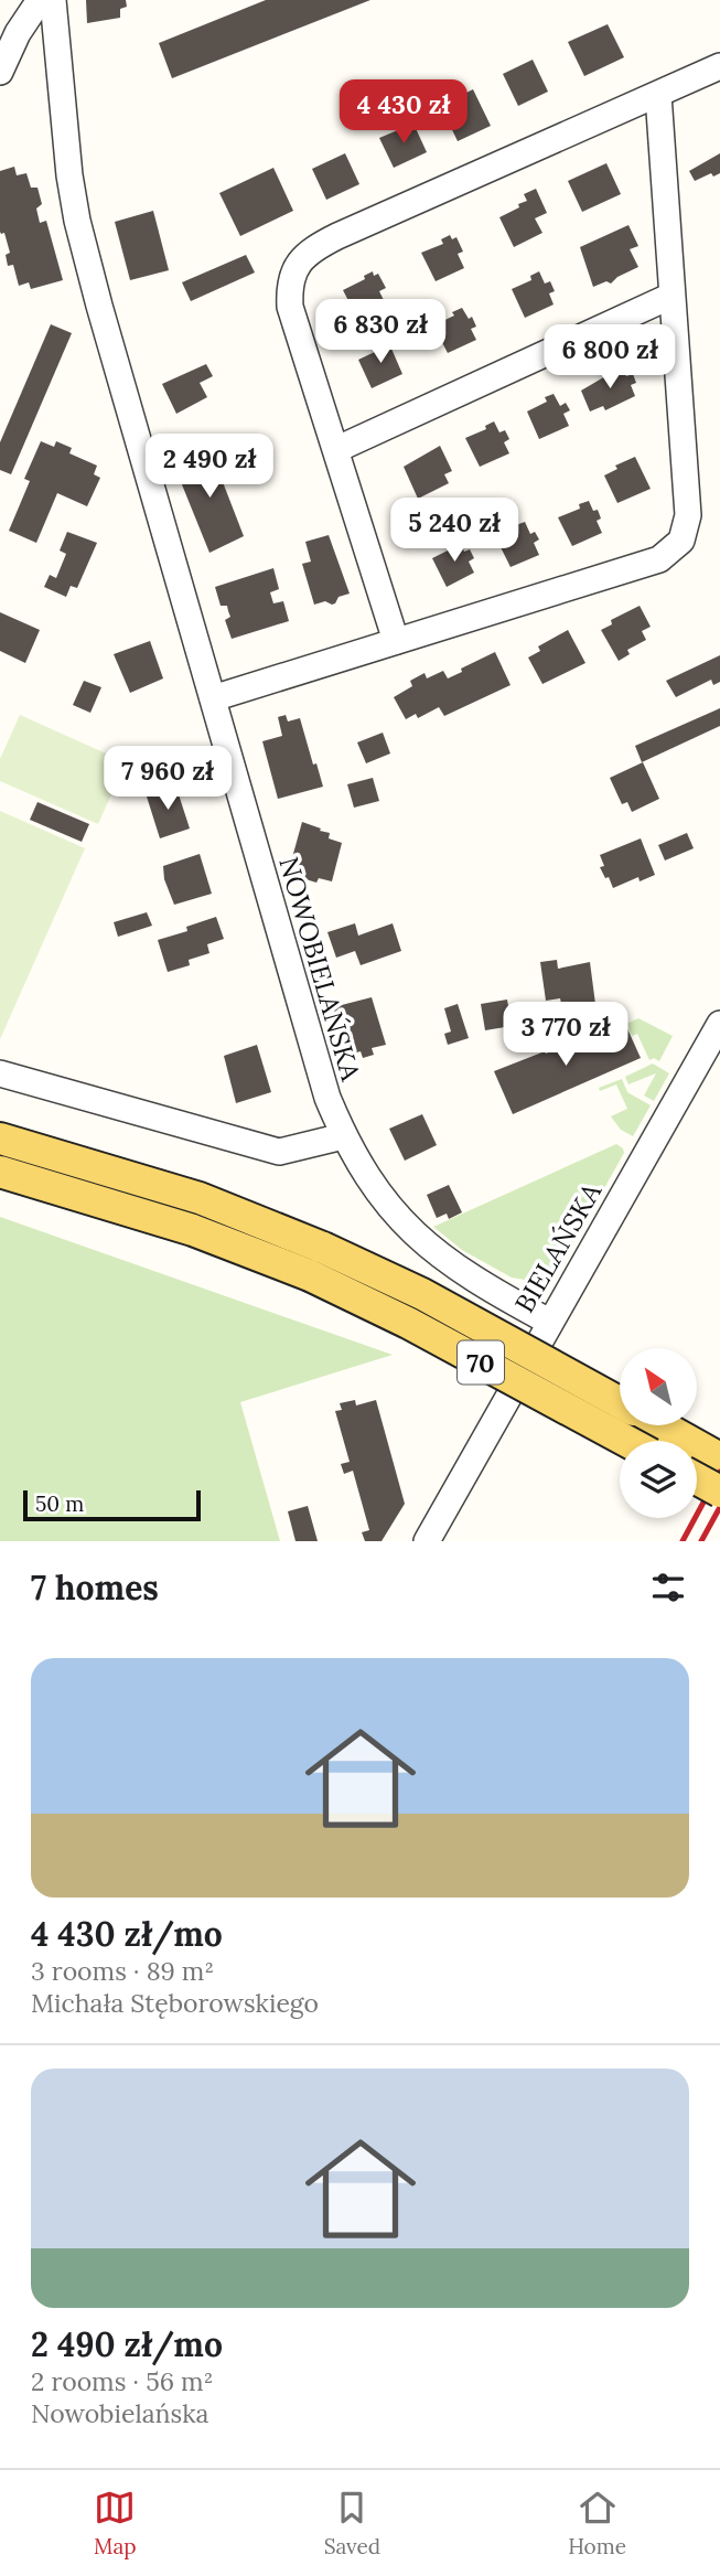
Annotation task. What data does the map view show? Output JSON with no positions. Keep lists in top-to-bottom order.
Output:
{
  "streets": {
    "main road": ["70"],
    "street": ["NOWOBIELAŃSKA", "BIELAŃSKA"]
  },
  "crossings": [
    ["NOWOBIELAŃSKA", "BIELAŃSKA"]
  ],
  "scale_bar": "50 m",
  "north": "top left",
  "page": {
    "price": [
      "4 430 zł",
      "6 830 zł",
      "6 800 zł",
      "2 490 zł",
      "5 240 zł",
      "7 960 zł",
      "3 770 zł"
    ],
    "scale": "50 m",
    "heading": "7 homes",
    "list": [
      {
        "name": "4 430 zł/mo",
        "note": "3 rooms · 89 m² · Michała Stęborowskiego"
      },
      {
        "name": "2 490 zł/mo",
        "note": "2 rooms · 56 m² · Nowobielańska"
      }
    ],
    "tabs": ["Map", "Saved", "Home"]
  }
}
